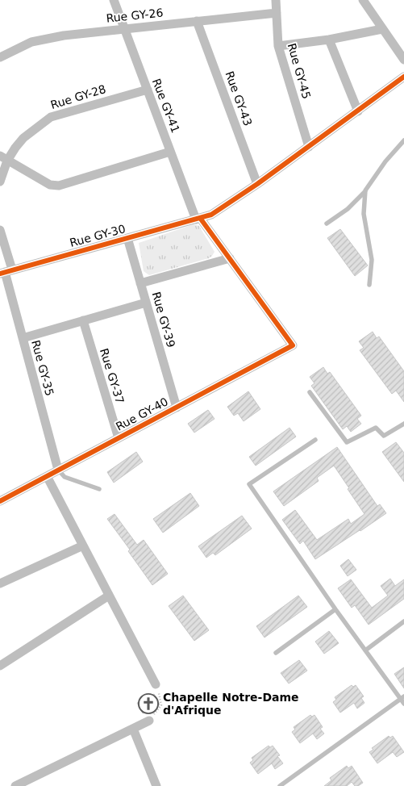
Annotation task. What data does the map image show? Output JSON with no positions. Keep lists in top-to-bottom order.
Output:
{
  "streets": {
    "street": [
      "Rue GY-26",
      "Rue GY-45",
      "Rue GY-28",
      "Rue GY-43",
      "Rue GY-41",
      "Rue GY-30",
      "Rue GY-39",
      "Rue GY-35",
      "Rue GY-37",
      "Rue GY-40"
    ]
  },
  "crossings": [
    ["Rue GY-26", "Rue GY-45"],
    ["Rue GY-26", "Rue GY-43"],
    ["Rue GY-26", "Rue GY-41"],
    ["Rue GY-45", "Rue GY-30"],
    ["Rue GY-28", "Rue GY-41"],
    ["Rue GY-43", "Rue GY-30"],
    ["Rue GY-41", "Rue GY-30"],
    ["Rue GY-41", "Rue GY-40"],
    ["Rue GY-30", "Rue GY-39"],
    ["Rue GY-30", "Rue GY-35"],
    ["Rue GY-39", "Rue GY-40"],
    ["Rue GY-35", "Rue GY-40"],
    ["Rue GY-37", "Rue GY-40"]
  ],
  "places": {
    "church": ["Chapelle Notre-Dame d'Afrique"]
  }
}
